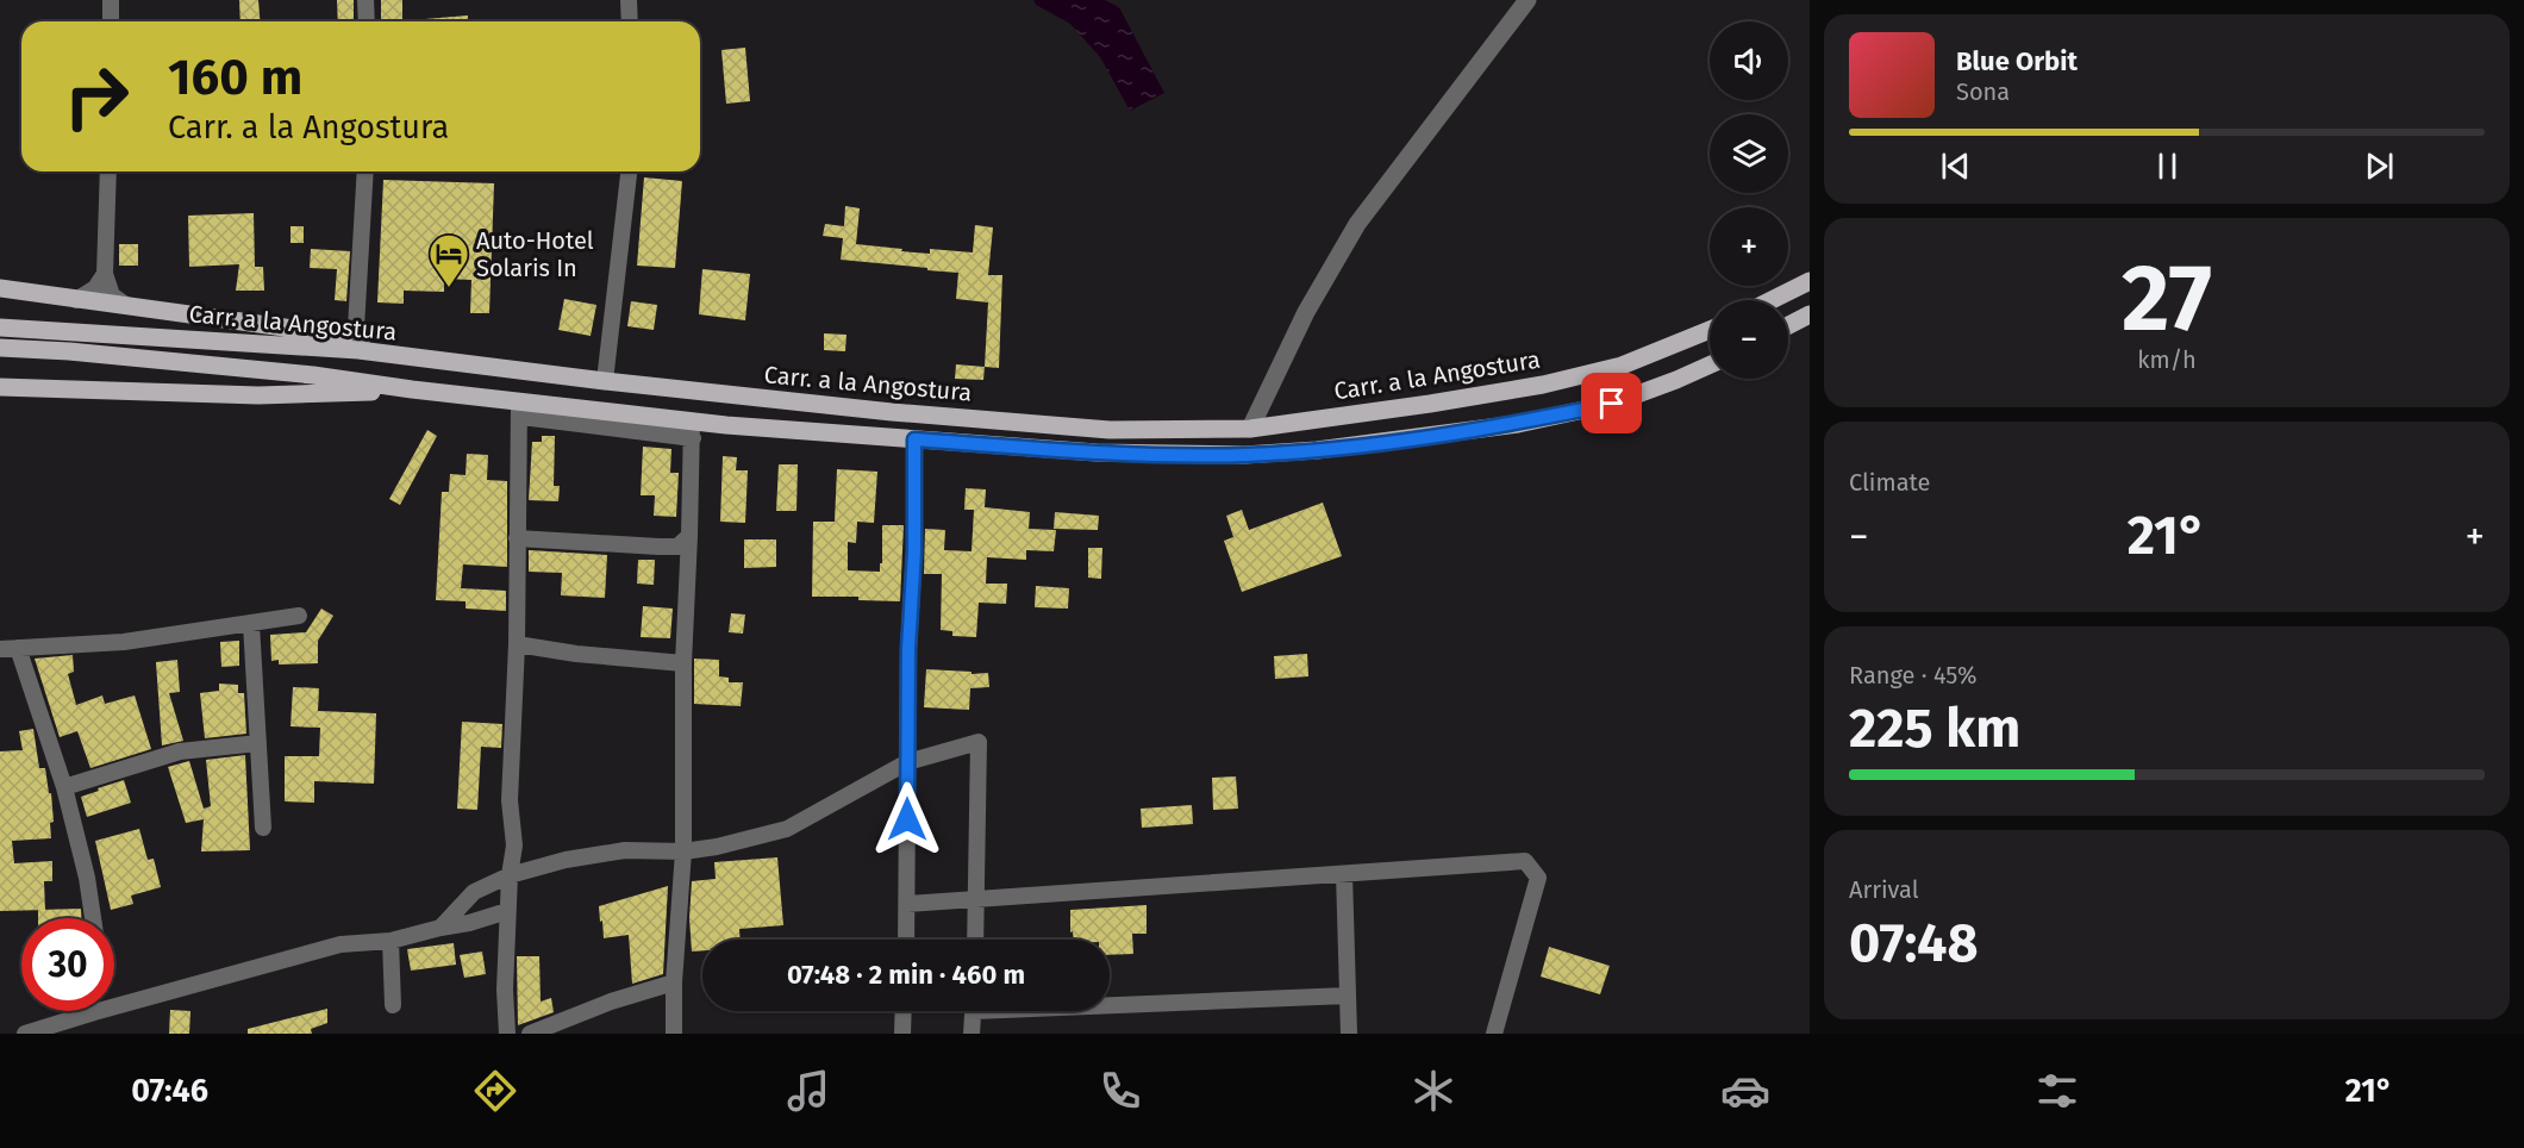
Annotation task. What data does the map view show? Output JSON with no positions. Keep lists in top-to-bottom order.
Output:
{
  "streets": {
    "main road": ["Carr. a la Angostura"]
  },
  "places": {
    "hotel": ["Auto-Hotel Solaris In"]
  },
  "page": {
    "map_buttons": ["+", "−"],
    "turn": ["160 m", "Carr. a la Angostura"],
    "song": ["Blue Orbit", "Sona"],
    "tile": [
      ["27", "km/h"],
      "Climate",
      ["Range · 45%", "225 km"],
      ["Arrival", "07:48"]
    ],
    "heat": ["−", "21°", "+"],
    "limit": "30",
    "trip": "07:48 · 2 min · 460 m",
    "tabs": ["07:46", "21°"]
  }
}
